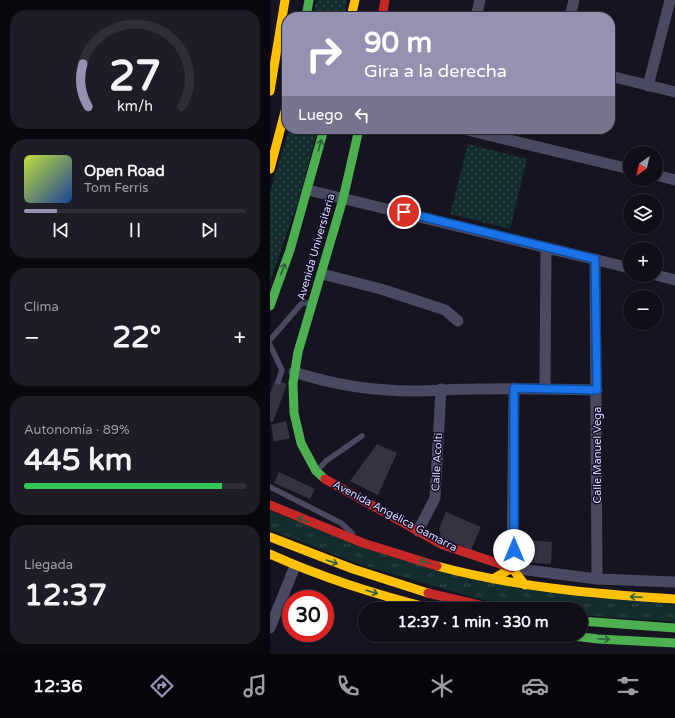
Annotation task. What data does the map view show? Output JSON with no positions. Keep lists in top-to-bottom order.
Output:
{
  "streets": {
    "main road": ["Avenida Universitaria", "Avenida Angélica Gamarra"],
    "street": ["Calle Manuel Vega", "Calle Acolti"]
  },
  "crossings": [
    ["Avenida Universitaria", "Avenida Angélica Gamarra"],
    ["Calle Manuel Vega", "Avenida Angélica Gamarra"],
    ["Calle Acolti", "Avenida Angélica Gamarra"]
  ],
  "north": "bottom left",
  "page": {
    "turn": ["90 m", "Gira a la derecha"],
    "then": "Luego",
    "map_buttons": ["+", "−"],
    "song": ["Open Road", "Tom Ferris"],
    "tile": [
      "Clima",
      ["Autonomía · 89%", "445 km"],
      ["Llegada", "12:37"]
    ],
    "heat": ["−", "22°", "+"],
    "limit": "30",
    "trip": "12:37 · 1 min · 330 m",
    "tabs": "12:36",
    "gauge": ["27", "km/h"]
  }
}
